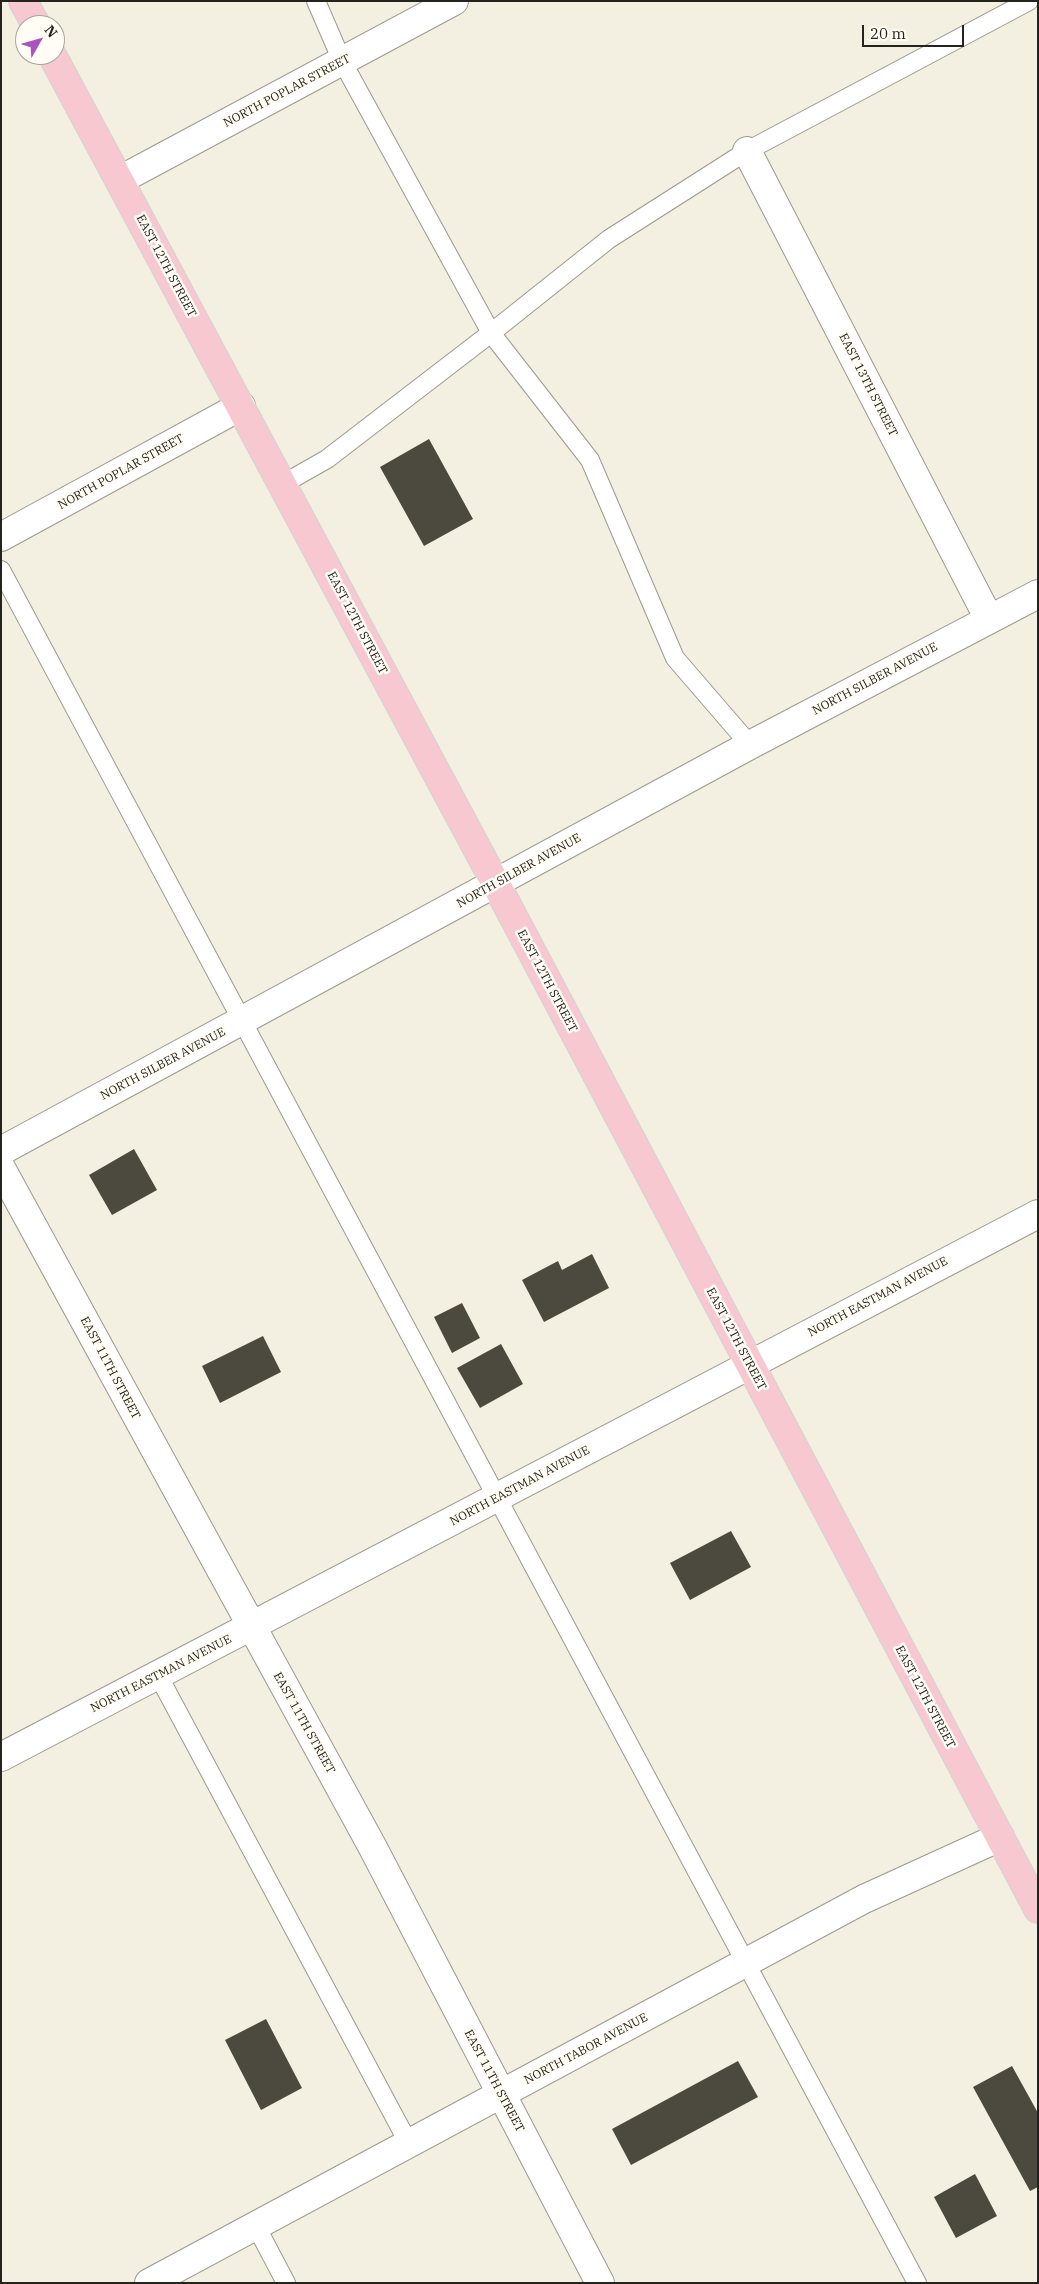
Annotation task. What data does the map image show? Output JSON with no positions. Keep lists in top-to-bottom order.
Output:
{
  "streets": {
    "main road": ["EAST 12TH STREET"],
    "street": [
      "NORTH POPLAR STREET",
      "EAST 13TH STREET",
      "NORTH SILBER AVENUE",
      "NORTH EASTMAN AVENUE",
      "EAST 11TH STREET",
      "NORTH TABOR AVENUE"
    ]
  },
  "crossings": [
    ["NORTH POPLAR STREET", "EAST 12TH STREET"],
    ["EAST 12TH STREET", "NORTH SILBER AVENUE"],
    ["EAST 12TH STREET", "NORTH EASTMAN AVENUE"],
    ["EAST 12TH STREET", "NORTH TABOR AVENUE"],
    ["EAST 13TH STREET", "NORTH SILBER AVENUE"],
    ["NORTH EASTMAN AVENUE", "EAST 11TH STREET"],
    ["EAST 11TH STREET", "NORTH TABOR AVENUE"]
  ],
  "scale_bar": "20 m",
  "north": "top right"
}
